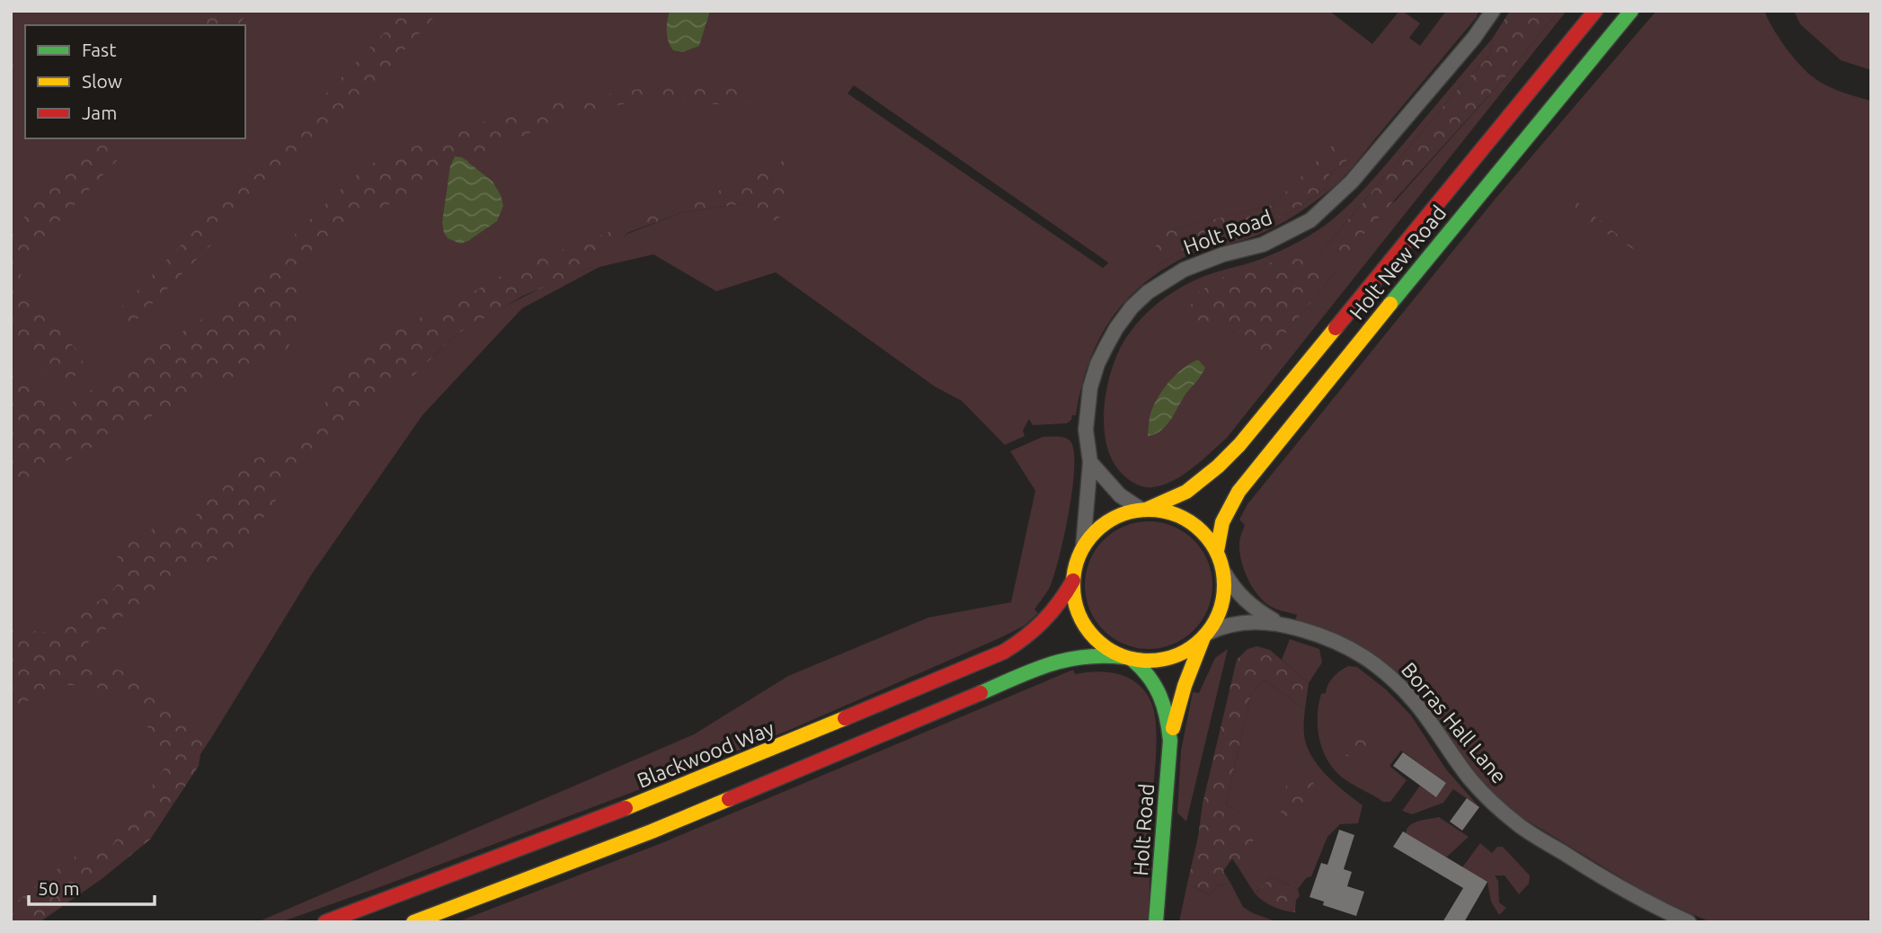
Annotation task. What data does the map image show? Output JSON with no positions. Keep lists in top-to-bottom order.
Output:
{
  "streets": {
    "main road": ["Holt Road", "Holt New Road", "Blackwood Way"],
    "street": ["Borras Hall Lane"]
  },
  "crossings": [
    ["Holt Road", "Holt New Road"],
    ["Holt Road", "Borras Hall Lane"],
    ["Holt Road", "Blackwood Way"],
    ["Holt New Road", "Borras Hall Lane"],
    ["Holt New Road", "Blackwood Way"],
    ["Borras Hall Lane", "Blackwood Way"]
  ],
  "legend": ["Fast", "Slow", "Jam"],
  "scale_bar": "50 m"
}
